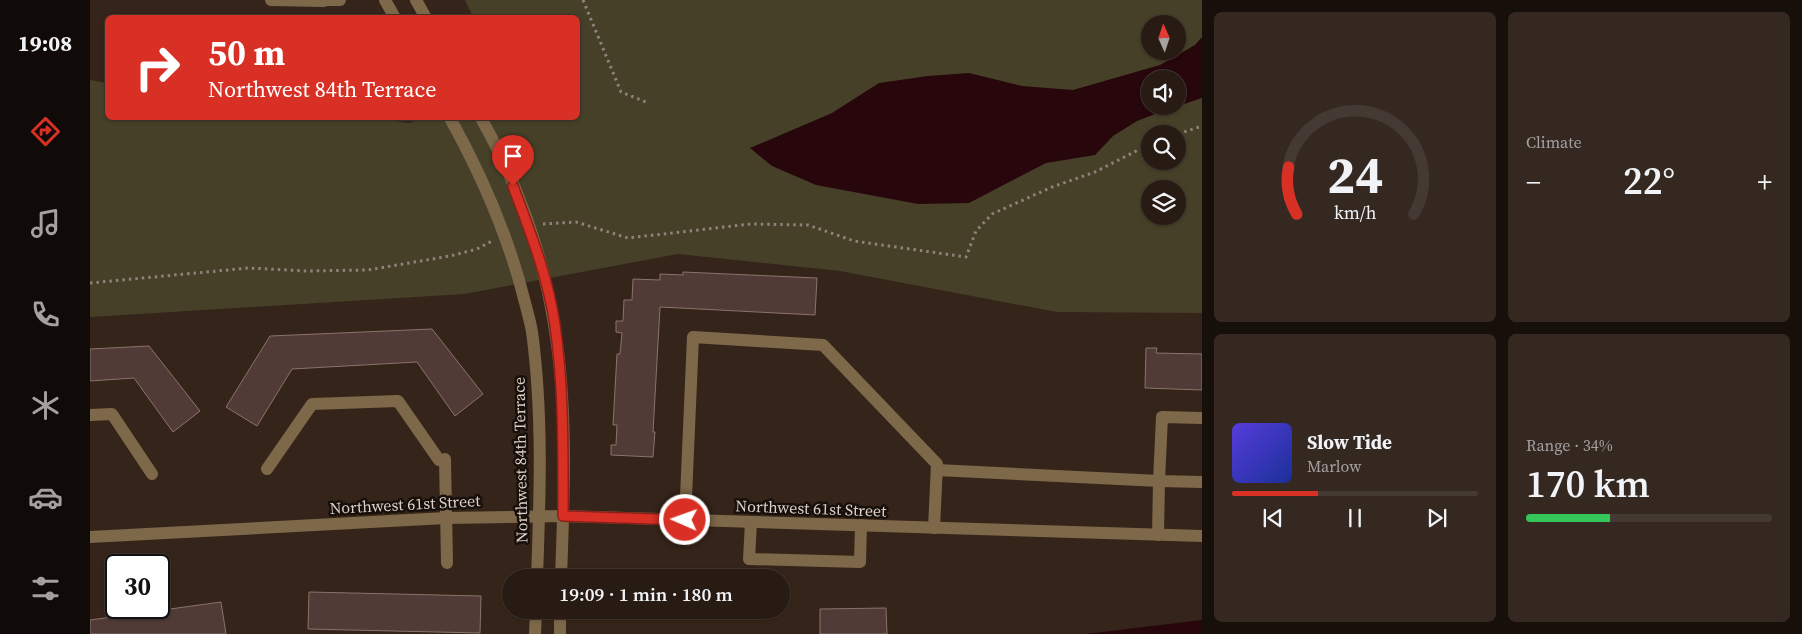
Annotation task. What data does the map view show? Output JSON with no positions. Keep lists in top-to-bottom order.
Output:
{
  "streets": {
    "street": ["Northwest 84th Terrace", "Northwest 61st Street"]
  },
  "crossings": [
    ["Northwest 84th Terrace", "Northwest 61st Street"]
  ],
  "north": "top",
  "page": {
    "tabs": "19:08",
    "tile": [
      "Climate",
      ["Range · 34%", "170 km"]
    ],
    "turn": ["50 m", "Northwest 84th Terrace"],
    "heat": ["−", "22°", "+"],
    "song": ["Slow Tide", "Marlow"],
    "limit": "30",
    "trip": "19:09 · 1 min · 180 m",
    "gauge": ["24", "km/h"]
  }
}
